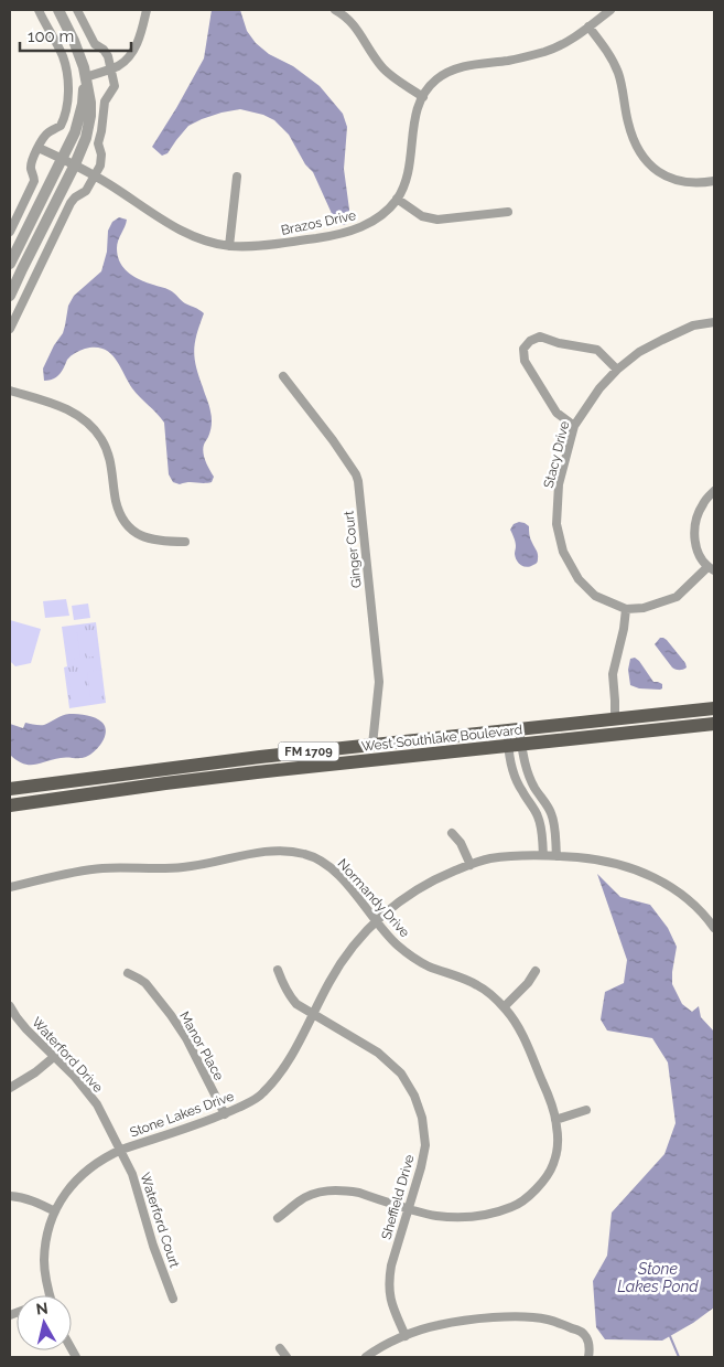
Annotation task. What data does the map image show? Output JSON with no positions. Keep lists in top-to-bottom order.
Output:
{
  "streets": {
    "main road": ["West Southlake Boulevard", "FM 1709"],
    "street": [
      "Brazos Drive",
      "Stacy Drive",
      "Ginger Court",
      "Normandy Drive",
      "Manor Place",
      "Waterford Drive",
      "Stone Lakes Drive",
      "Sheffield Drive",
      "Waterford Court"
    ]
  },
  "crossings": [
    ["Ginger Court", "West Southlake Boulevard"],
    ["Normandy Drive", "Stone Lakes Drive"],
    ["Normandy Drive", "Sheffield Drive"],
    ["Manor Place", "Stone Lakes Drive"],
    ["Waterford Drive", "Stone Lakes Drive"],
    ["Waterford Drive", "Waterford Court"],
    ["Stone Lakes Drive", "Sheffield Drive"],
    ["Stone Lakes Drive", "Waterford Court"]
  ],
  "water": ["Stone Lakes Pond"],
  "scale_bar": "100 m",
  "north": "top"
}
